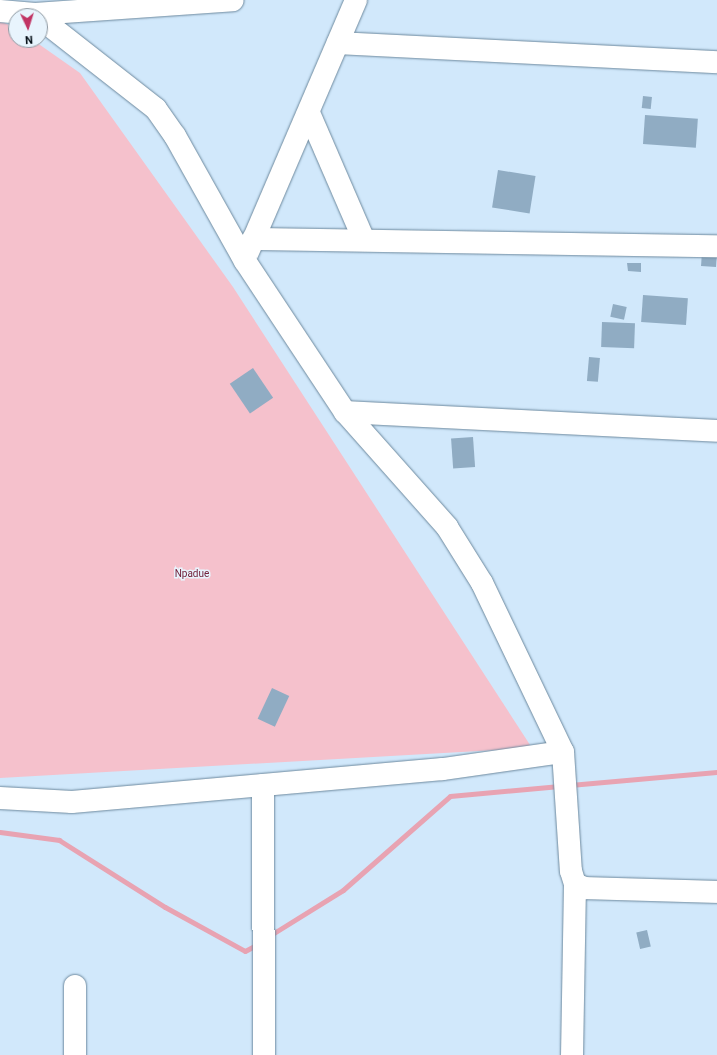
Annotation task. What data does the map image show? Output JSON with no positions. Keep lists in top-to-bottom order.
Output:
{
  "parks": ["Npadue"],
  "north": "bottom"
}
